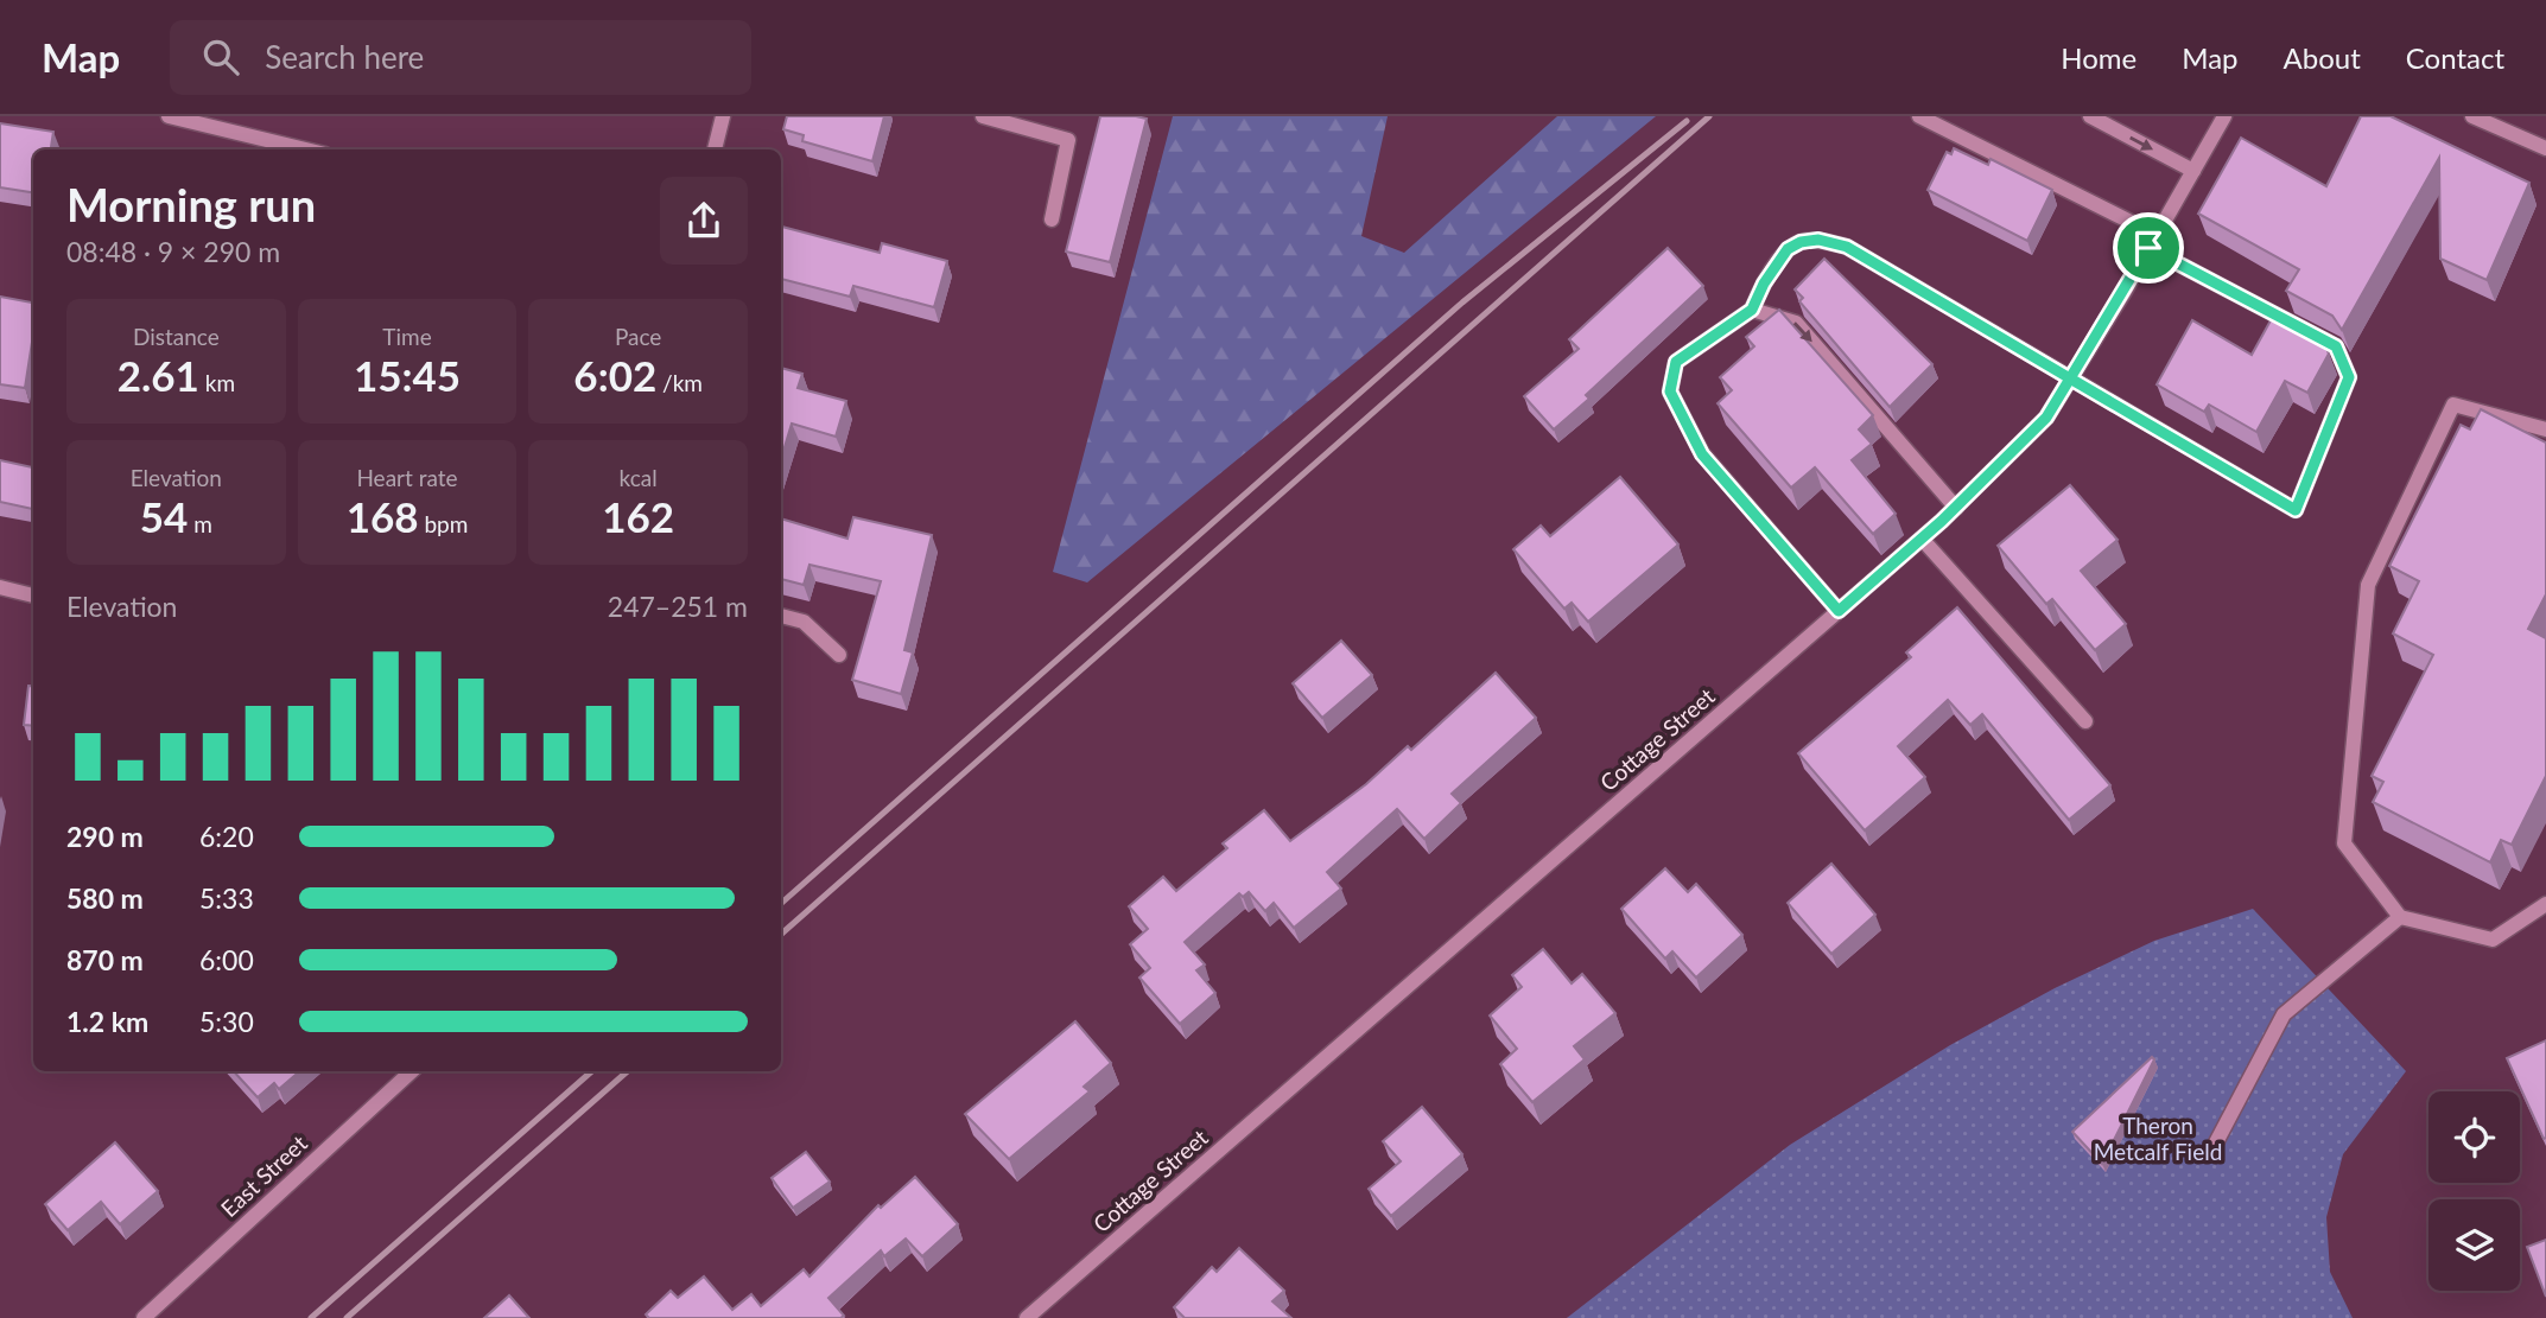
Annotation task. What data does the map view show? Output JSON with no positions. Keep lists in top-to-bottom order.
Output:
{
  "streets": {
    "street": ["Cottage Street", "East Street"]
  },
  "parks": ["Theron Metcalf Field"],
  "page": {
    "header": "Map",
    "search": "Search here",
    "nav": [
      "Home",
      "Map",
      "About",
      "Contact"
    ],
    "heading": ["Morning run", "08:48 · 9 × 290 m"],
    "stats": [
      ["Distance", "2.61 km"],
      ["Time", "15:45"],
      ["Pace", "6:02 /km"],
      ["Elevation", "54 m"],
      ["Heart rate", "168 bpm"],
      ["kcal", "162"]
    ],
    "chart": ["Elevation", "247–251 m"],
    "list": [
      {
        "name": "290 m",
        "note": "6:20"
      },
      {
        "name": "580 m",
        "note": "5:33"
      },
      {
        "name": "870 m",
        "note": "6:00"
      },
      {
        "name": "1.2 km",
        "note": "5:30"
      }
    ]
  }
}
